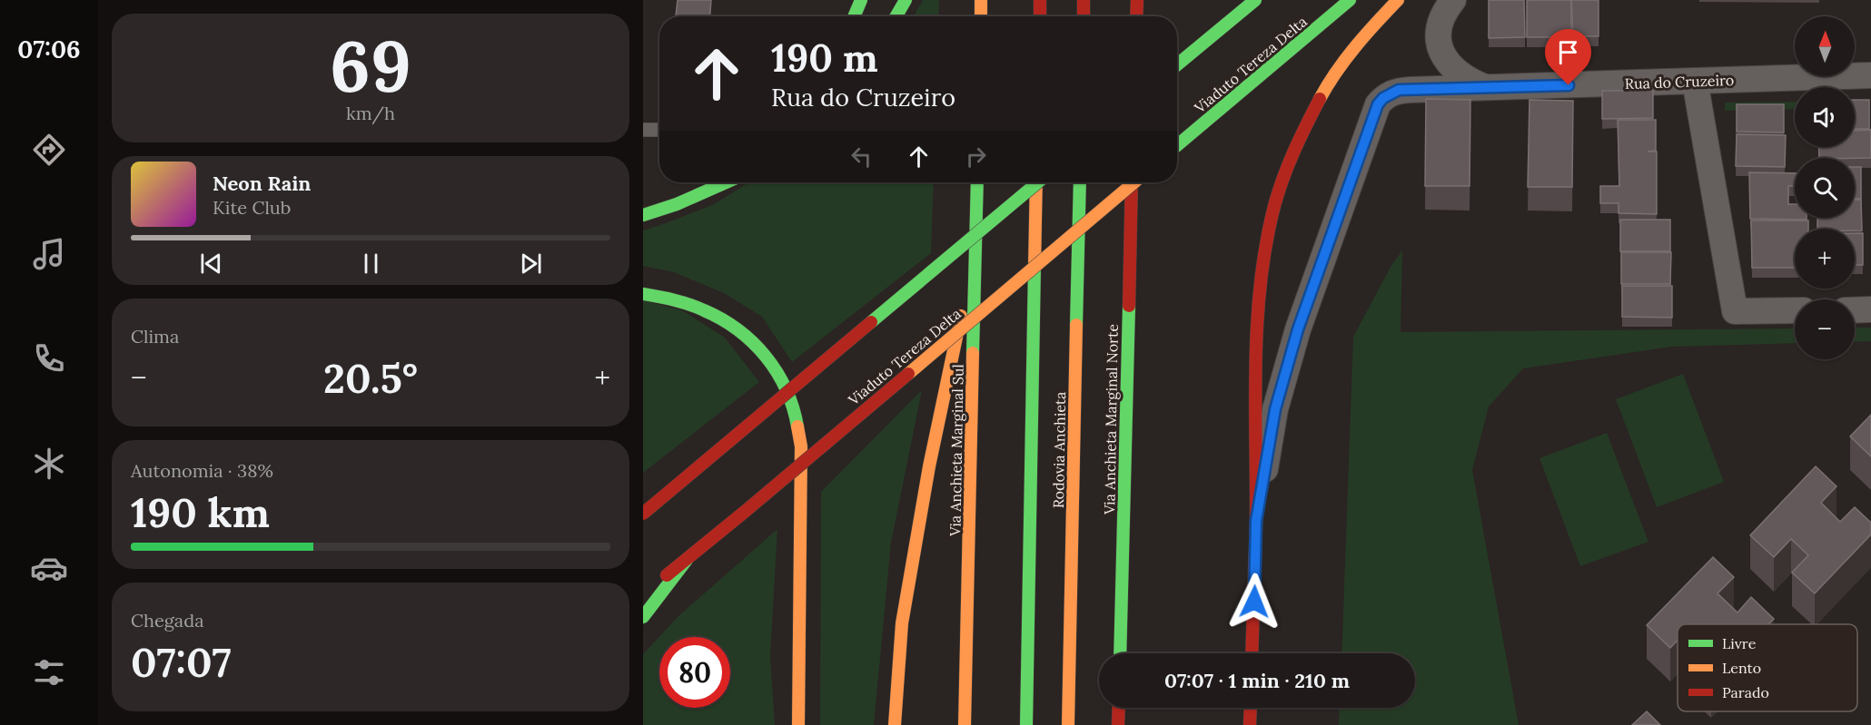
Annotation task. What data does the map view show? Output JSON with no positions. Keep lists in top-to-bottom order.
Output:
{
  "streets": {
    "main road": [
      "Viaduto Tereza Delta",
      "Via Anchieta Marginal Norte",
      "Via Anchieta Marginal Sul",
      "Rodovia Anchieta"
    ],
    "street": ["Rua do Cruzeiro"]
  },
  "legend": ["Livre", "Lento", "Parado"],
  "north": "top",
  "page": {
    "tabs": "07:06",
    "tile": [
      ["69", "km/h"],
      "Clima",
      ["Autonomia · 38%", "190 km"],
      ["Chegada", "07:07"]
    ],
    "map_buttons": ["+", "−"],
    "turn": ["190 m", "Rua do Cruzeiro"],
    "song": ["Neon Rain", "Kite Club"],
    "heat": ["−", "20.5°", "+"],
    "limit": "80",
    "trip": "07:07 · 1 min · 210 m"
  }
}
